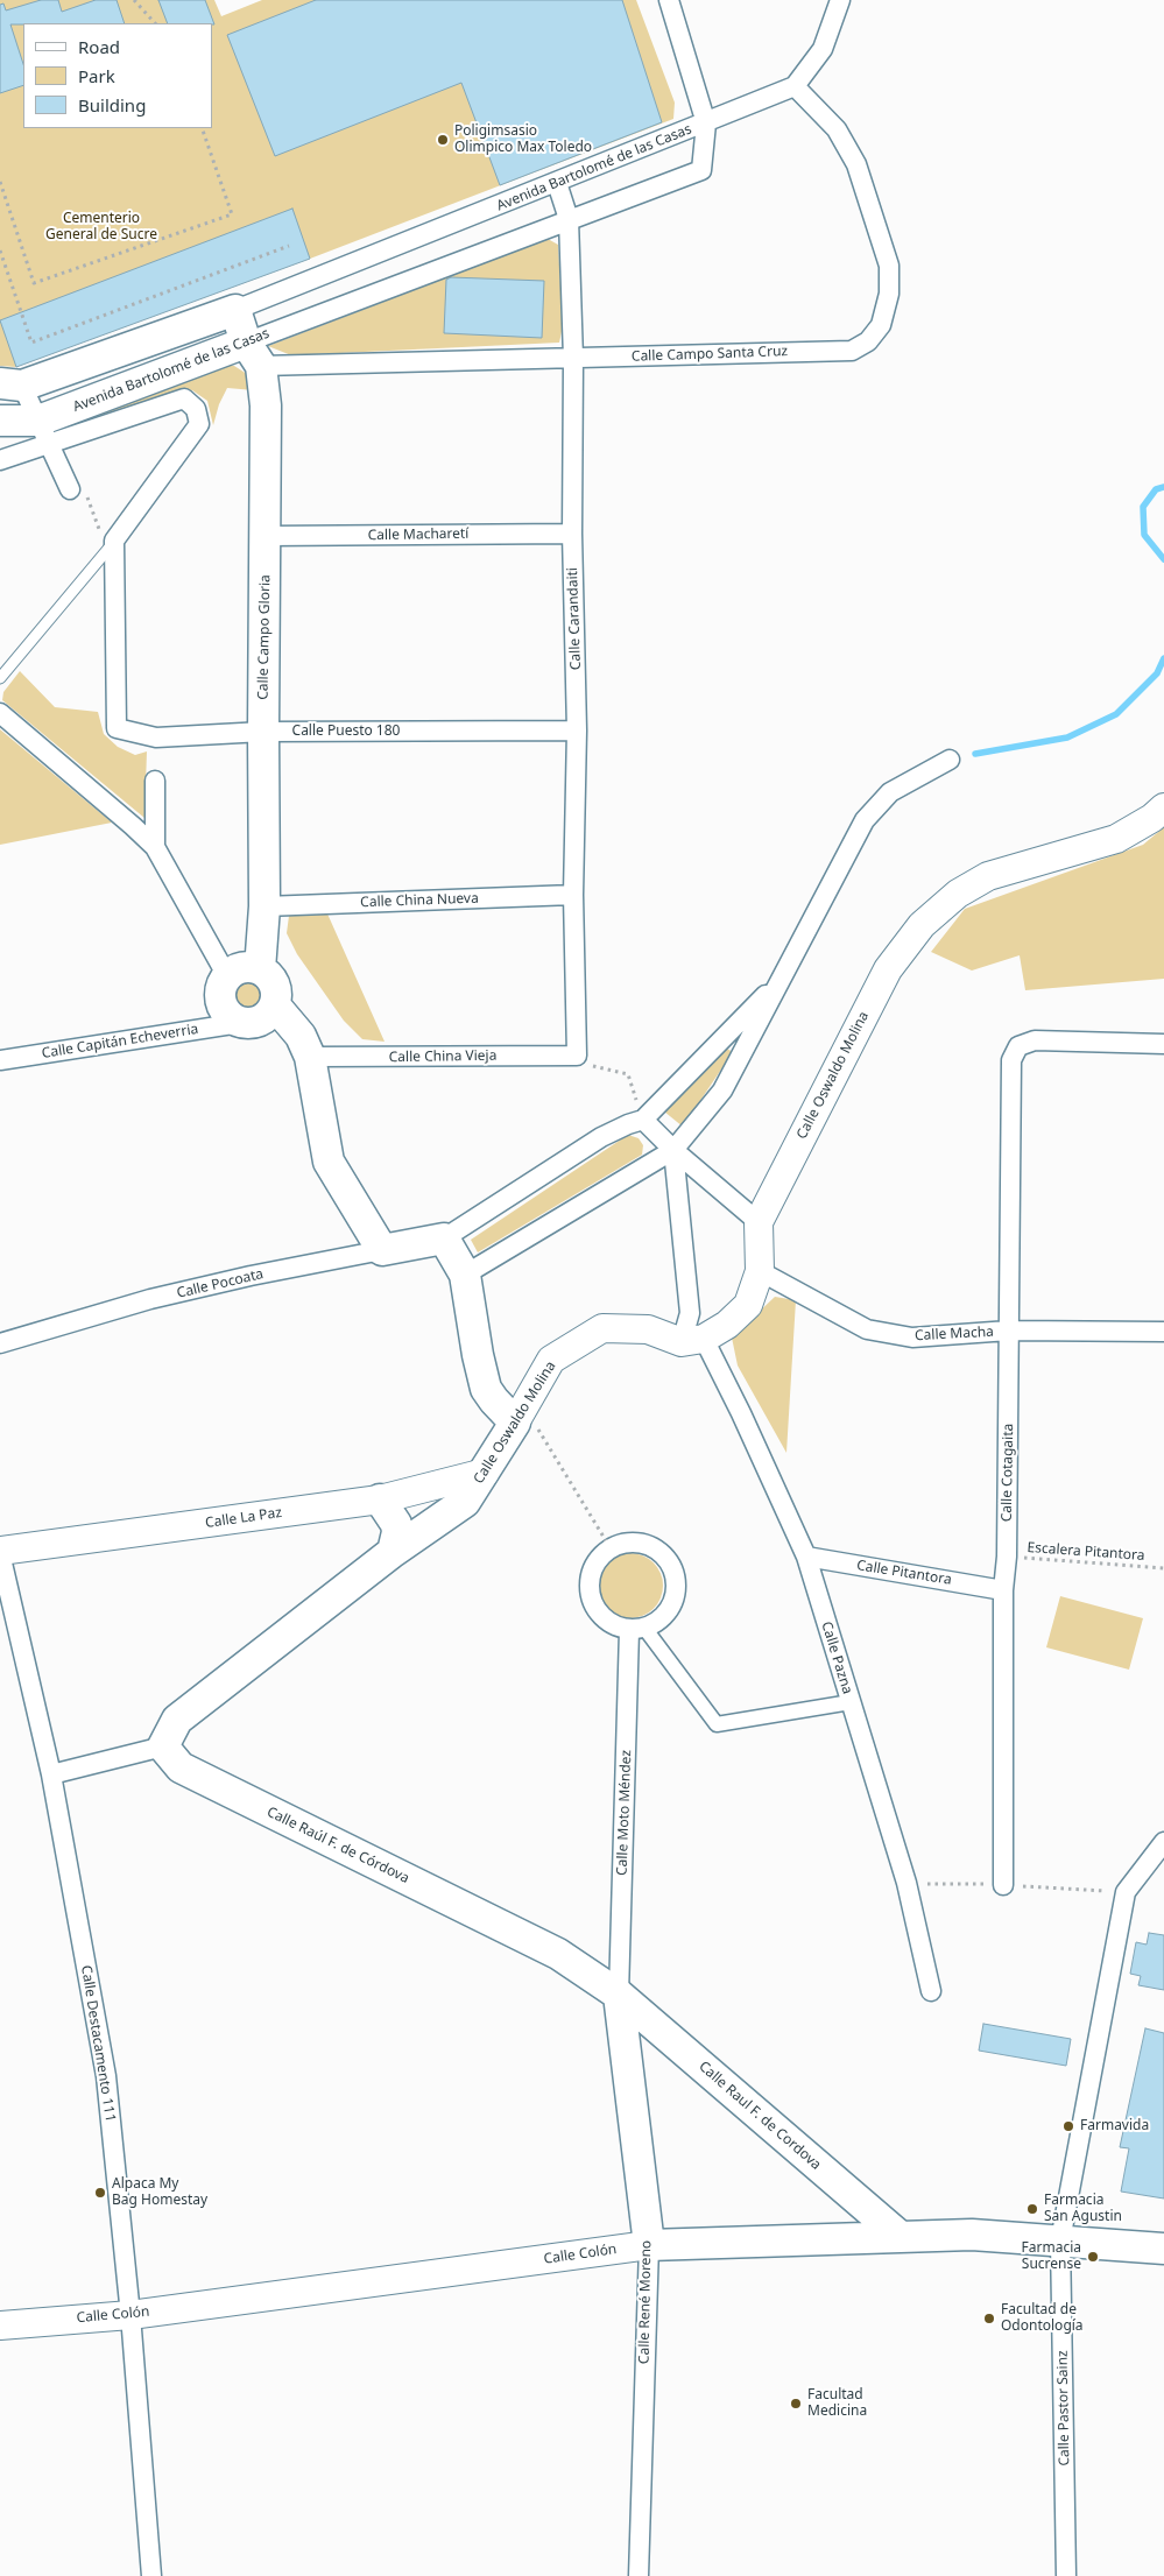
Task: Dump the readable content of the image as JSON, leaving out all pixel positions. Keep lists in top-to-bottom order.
{
  "streets": {
    "main road": [
      "Avenida Bartolomé de las Casas",
      "Calle Campo Gloria",
      "Calle Oswaldo Molina",
      "Calle Pocoata",
      "Calle La Paz",
      "Calle Raúl F. de Córdova",
      "Calle Raul F. de Cordova",
      "Calle Colón",
      "Calle René Moreno"
    ],
    "street": [
      "Calle Campo Santa Cruz",
      "Calle Macharetí",
      "Calle Carandaiti",
      "Calle Puesto 180",
      "Calle China Nueva",
      "Calle Capitán Echeverria",
      "Calle China Vieja",
      "Calle Macha",
      "Calle Cotagaita",
      "Calle Pitantora",
      "Calle Pazna",
      "Calle Moto Méndez",
      "Calle Destacamento 111",
      "Calle Pastor Sainz"
    ],
    "path": ["Escalera Pitantora"]
  },
  "crossings": [
    ["Avenida Bartolomé de las Casas", "Calle Campo Santa Cruz"],
    ["Avenida Bartolomé de las Casas", "Calle Carandaiti"],
    ["Avenida Bartolomé de las Casas", "Calle Campo Gloria"],
    ["Calle Campo Santa Cruz", "Calle Carandaiti"],
    ["Calle Campo Santa Cruz", "Calle Campo Gloria"],
    ["Calle Macharetí", "Calle Carandaiti"],
    ["Calle Macharetí", "Calle Campo Gloria"],
    ["Calle Carandaiti", "Calle Puesto 180"],
    ["Calle Carandaiti", "Calle China Nueva"],
    ["Calle Carandaiti", "Calle China Vieja"],
    ["Calle Campo Gloria", "Calle Puesto 180"],
    ["Calle Campo Gloria", "Calle China Nueva"],
    ["Calle Campo Gloria", "Calle Capitán Echeverria"],
    ["Calle Oswaldo Molina", "Calle Macha"],
    ["Calle Oswaldo Molina", "Calle La Paz"],
    ["Calle Oswaldo Molina", "Calle Pazna"],
    ["Calle Oswaldo Molina", "Calle Raúl F. de Córdova"],
    ["Calle Macha", "Calle Cotagaita"],
    ["Calle Cotagaita", "Escalera Pitantora"],
    ["Calle Cotagaita", "Calle Pitantora"],
    ["Calle La Paz", "Calle Destacamento 111"],
    ["Calle Pitantora", "Calle Pazna"],
    ["Calle Moto Méndez", "Calle Raúl F. de Córdova"],
    ["Calle Moto Méndez", "Calle Raul F. de Cordova"],
    ["Calle Moto Méndez", "Calle René Moreno"],
    ["Calle Raúl F. de Córdova", "Calle Raul F. de Cordova"],
    ["Calle Raúl F. de Córdova", "Calle René Moreno"],
    ["Calle Destacamento 111", "Calle Colón"],
    ["Calle Raul F. de Cordova", "Calle Colón"],
    ["Calle Raul F. de Cordova", "Calle René Moreno"],
    ["Calle Colón", "Calle René Moreno"],
    ["Calle Colón", "Calle Pastor Sainz"]
  ],
  "parks": ["Cementerio General de Sucre"],
  "places": [
    "Poligimsasio Olimpico Max Toledo",
    "Farmavida",
    "Alpaca My Bag Homestay",
    "Farmacia San Agustin",
    "Farmacia Sucrense",
    "Facultad de Odontología",
    "Facultad Medicina"
  ],
  "legend": ["Road", "Park", "Building"]
}
